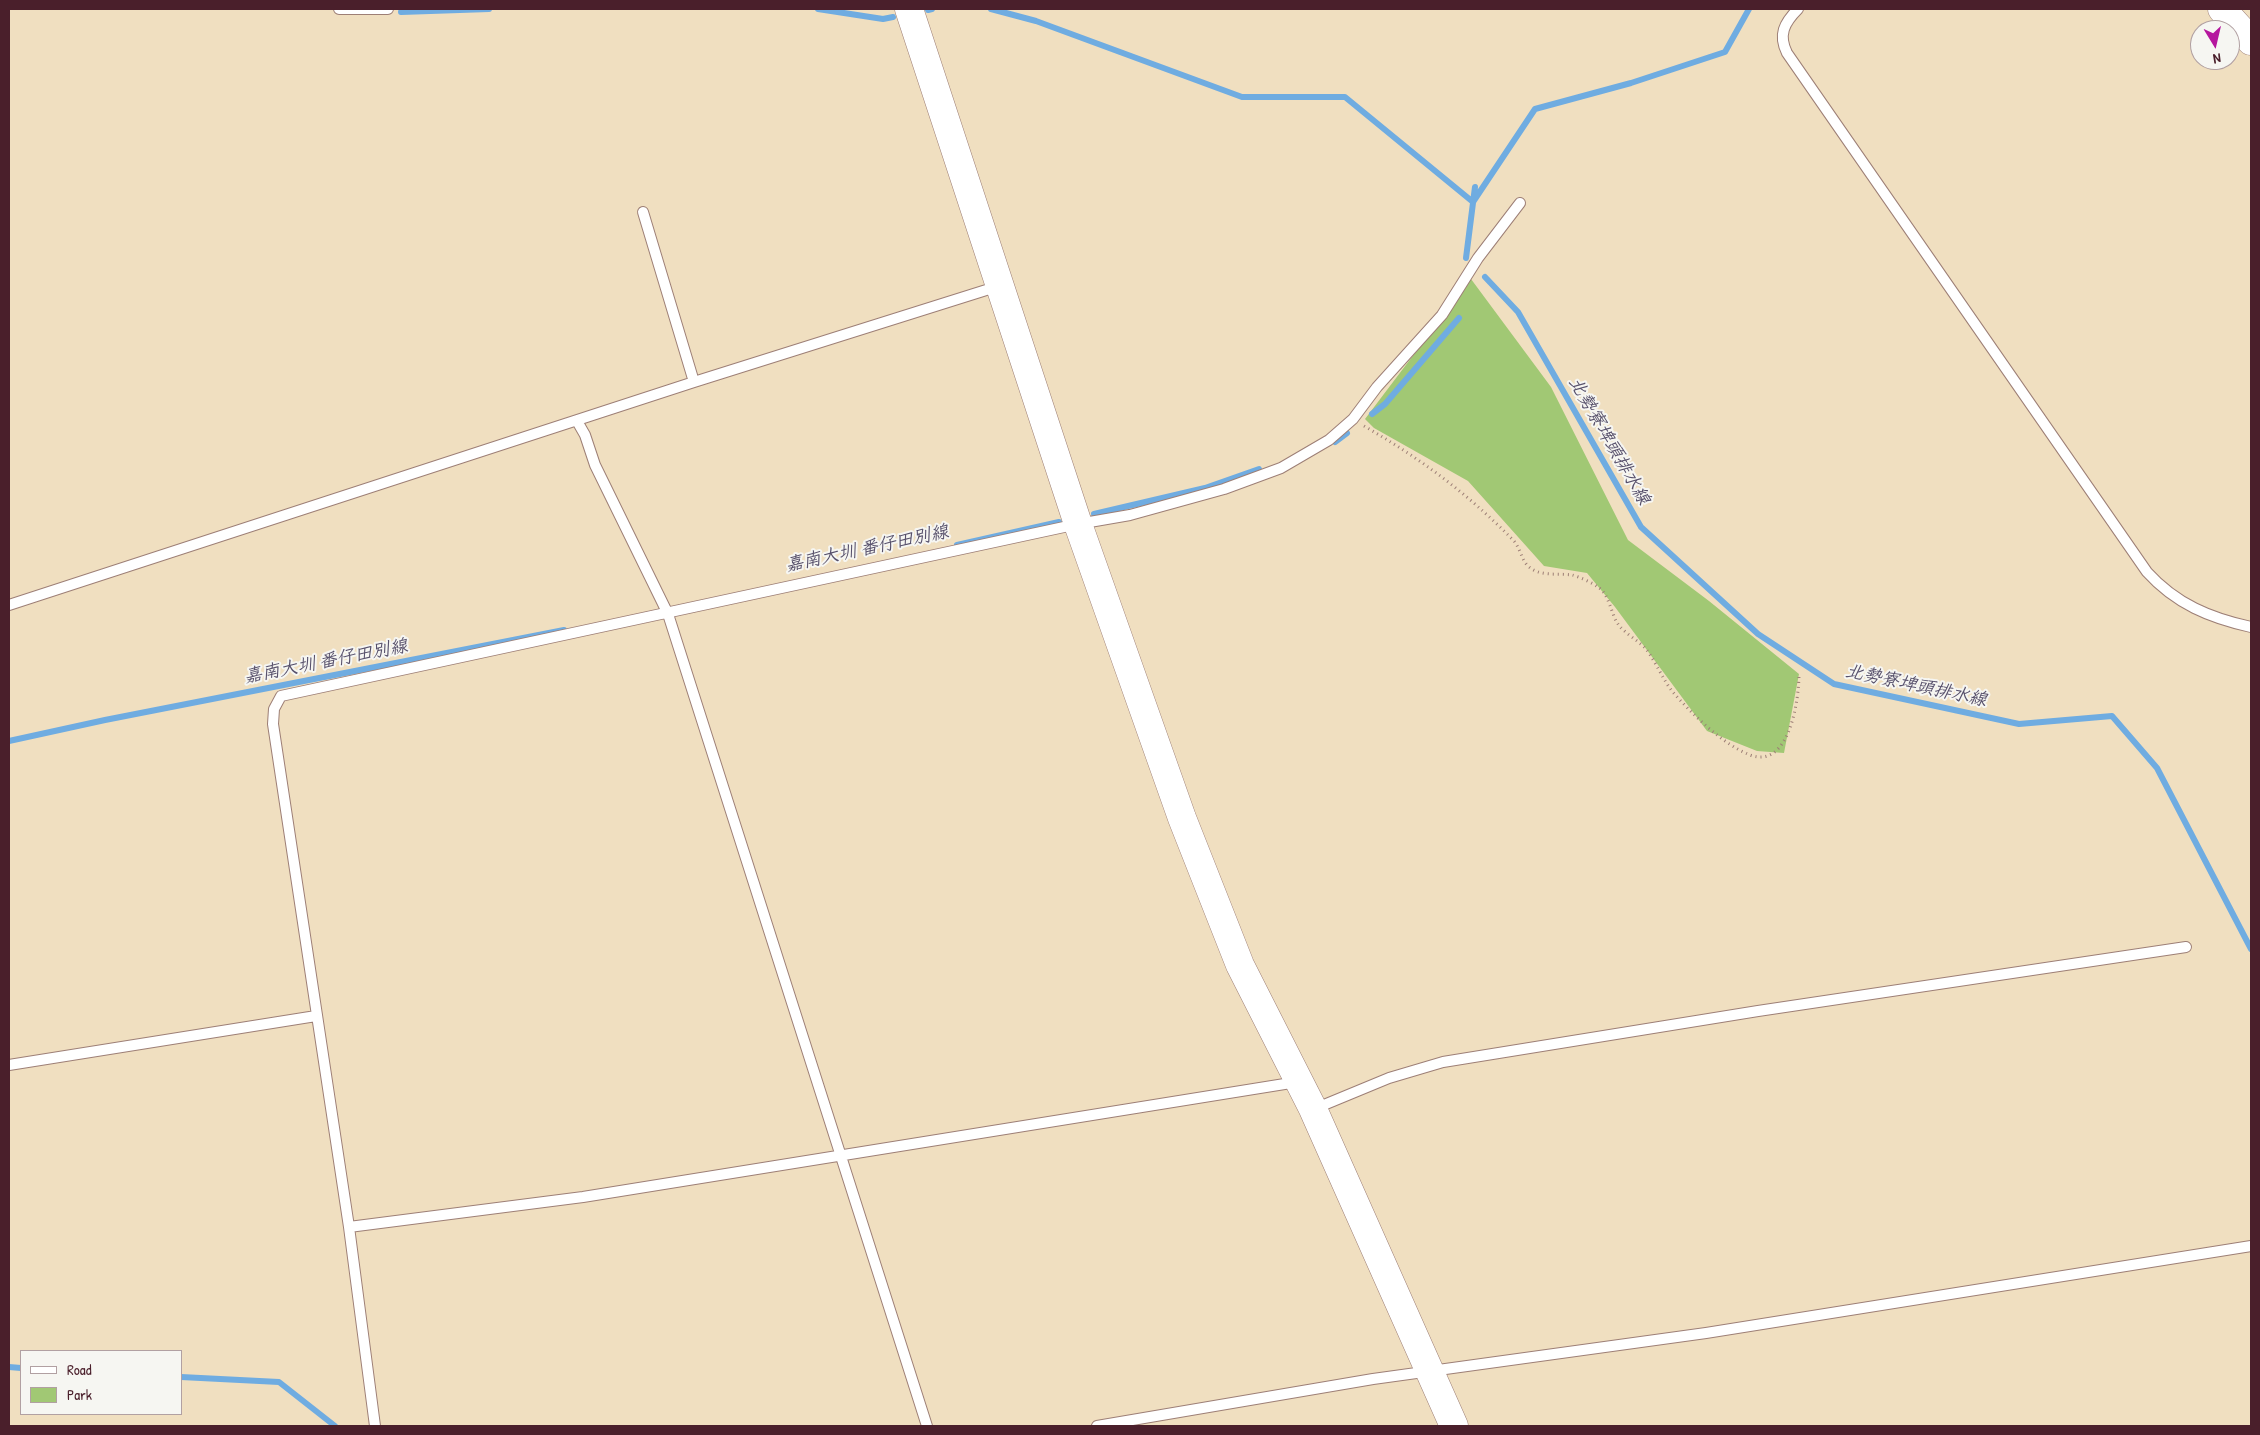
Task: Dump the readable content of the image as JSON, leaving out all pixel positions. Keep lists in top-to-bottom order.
{
  "water": ["北勢寮埤頭排水線", "嘉南大圳 番仔田別線"],
  "legend": ["Road", "Park"],
  "north": "bottom"
}
